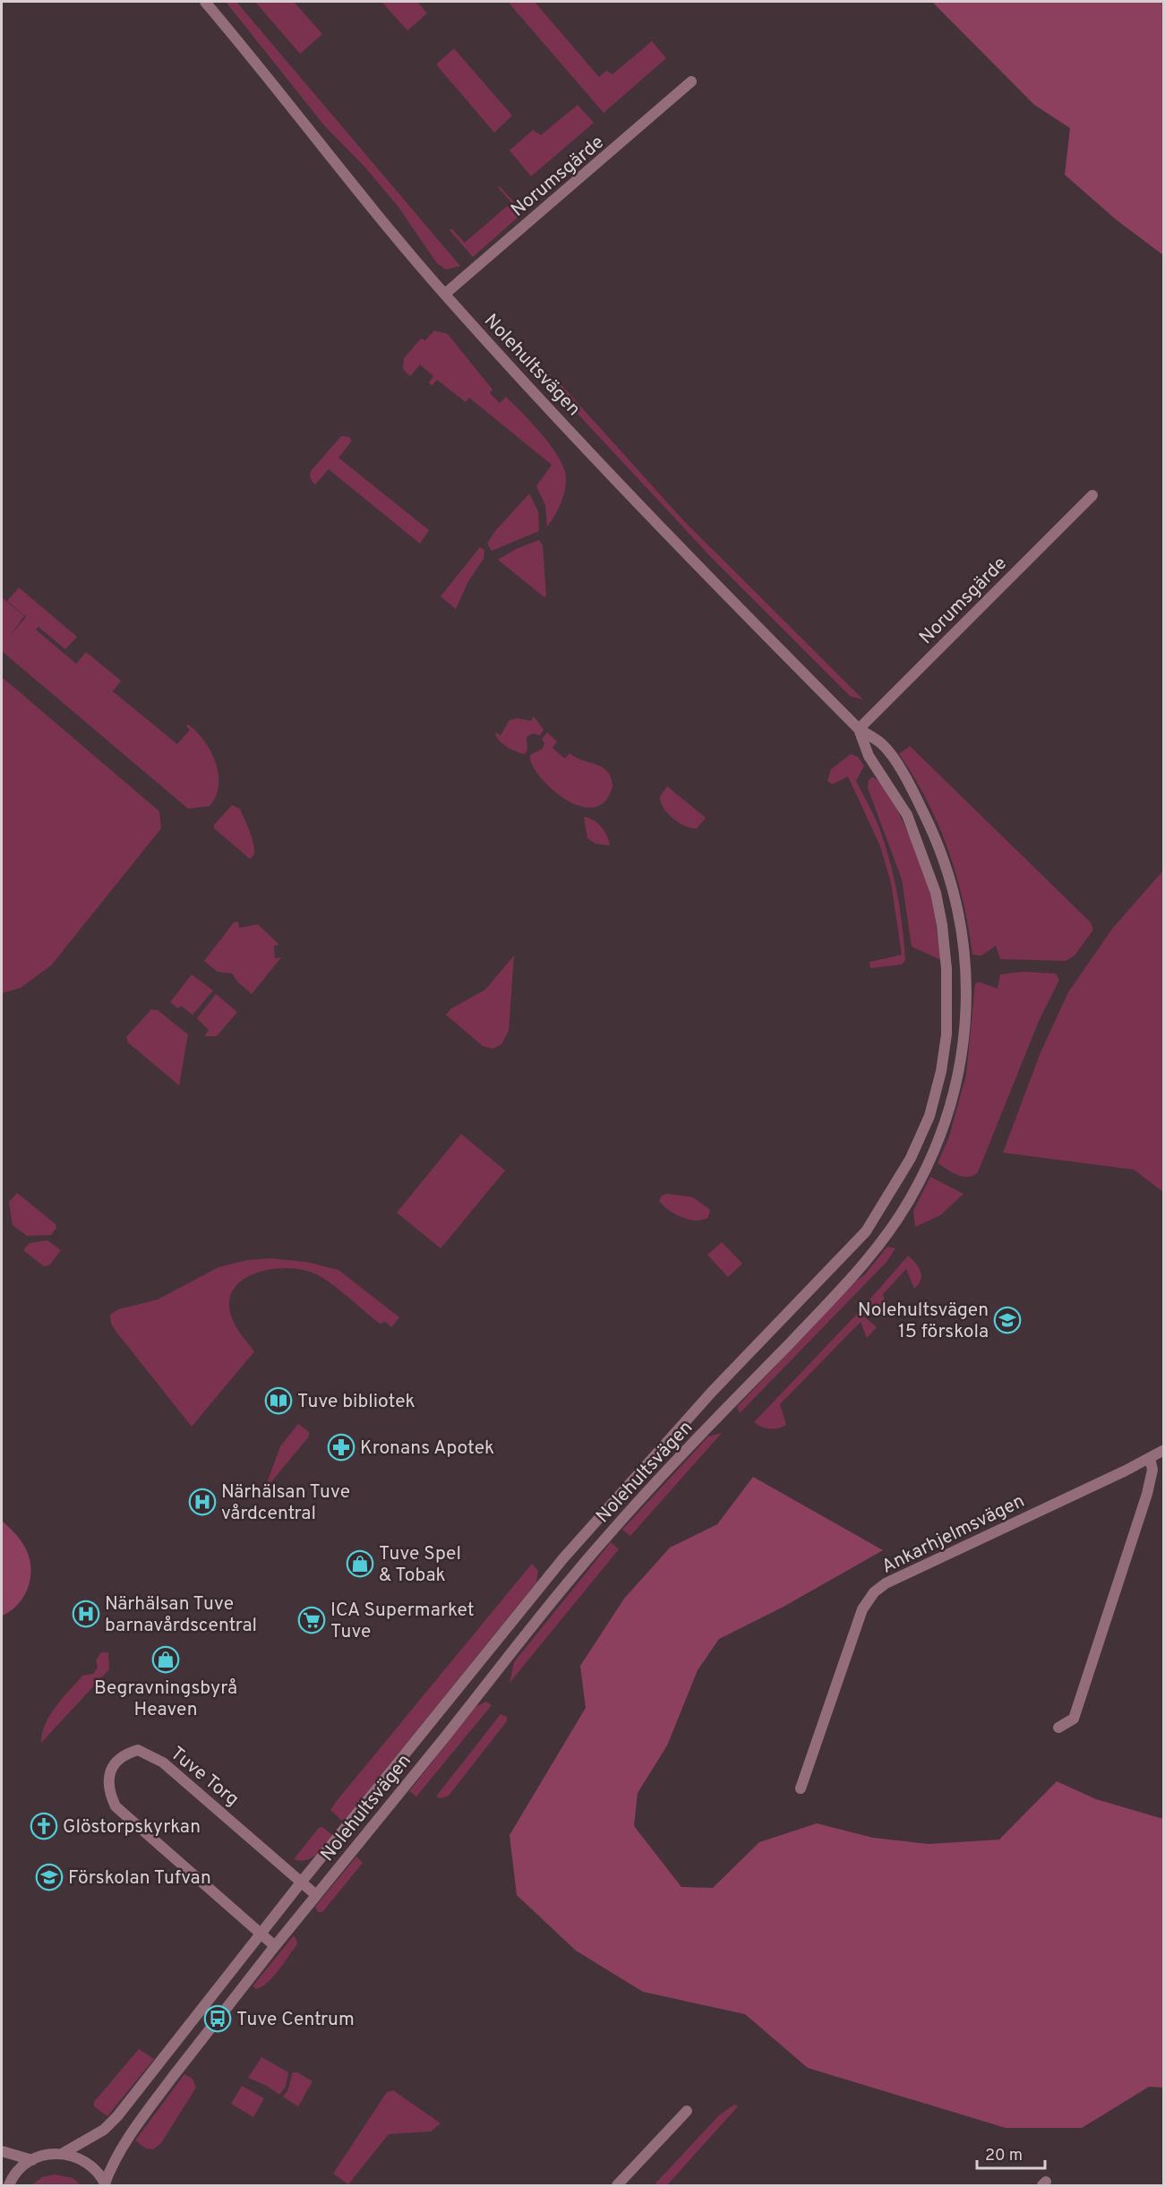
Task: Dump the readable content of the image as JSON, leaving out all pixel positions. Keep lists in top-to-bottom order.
{
  "streets": {
    "street": [
      "Norumsgärde",
      "Nolehultsvägen",
      "Ankarhjelmsvägen",
      "Tuve Torg"
    ]
  },
  "crossings": [
    ["Norumsgärde", "Nolehultsvägen"],
    ["Nolehultsvägen", "Tuve Torg"]
  ],
  "places": {
    "school or university": ["Nolehultsvägen 15 förskola", "Förskolan Tufvan"],
    "library": ["Tuve bibliotek"],
    "pharmacy": ["Kronans Apotek"],
    "hospital": ["Närhälsan Tuve vårdcentral", "Närhälsan Tuve barnavårdscentral"],
    "shop": ["Tuve Spel & Tobak", "Begravningsbyrå Heaven"],
    "supermarket": ["ICA Supermarket Tuve"],
    "church": ["Glöstorpskyrkan"],
    "bus stop": ["Tuve Centrum"]
  },
  "scale_bar": "20 m"
}
